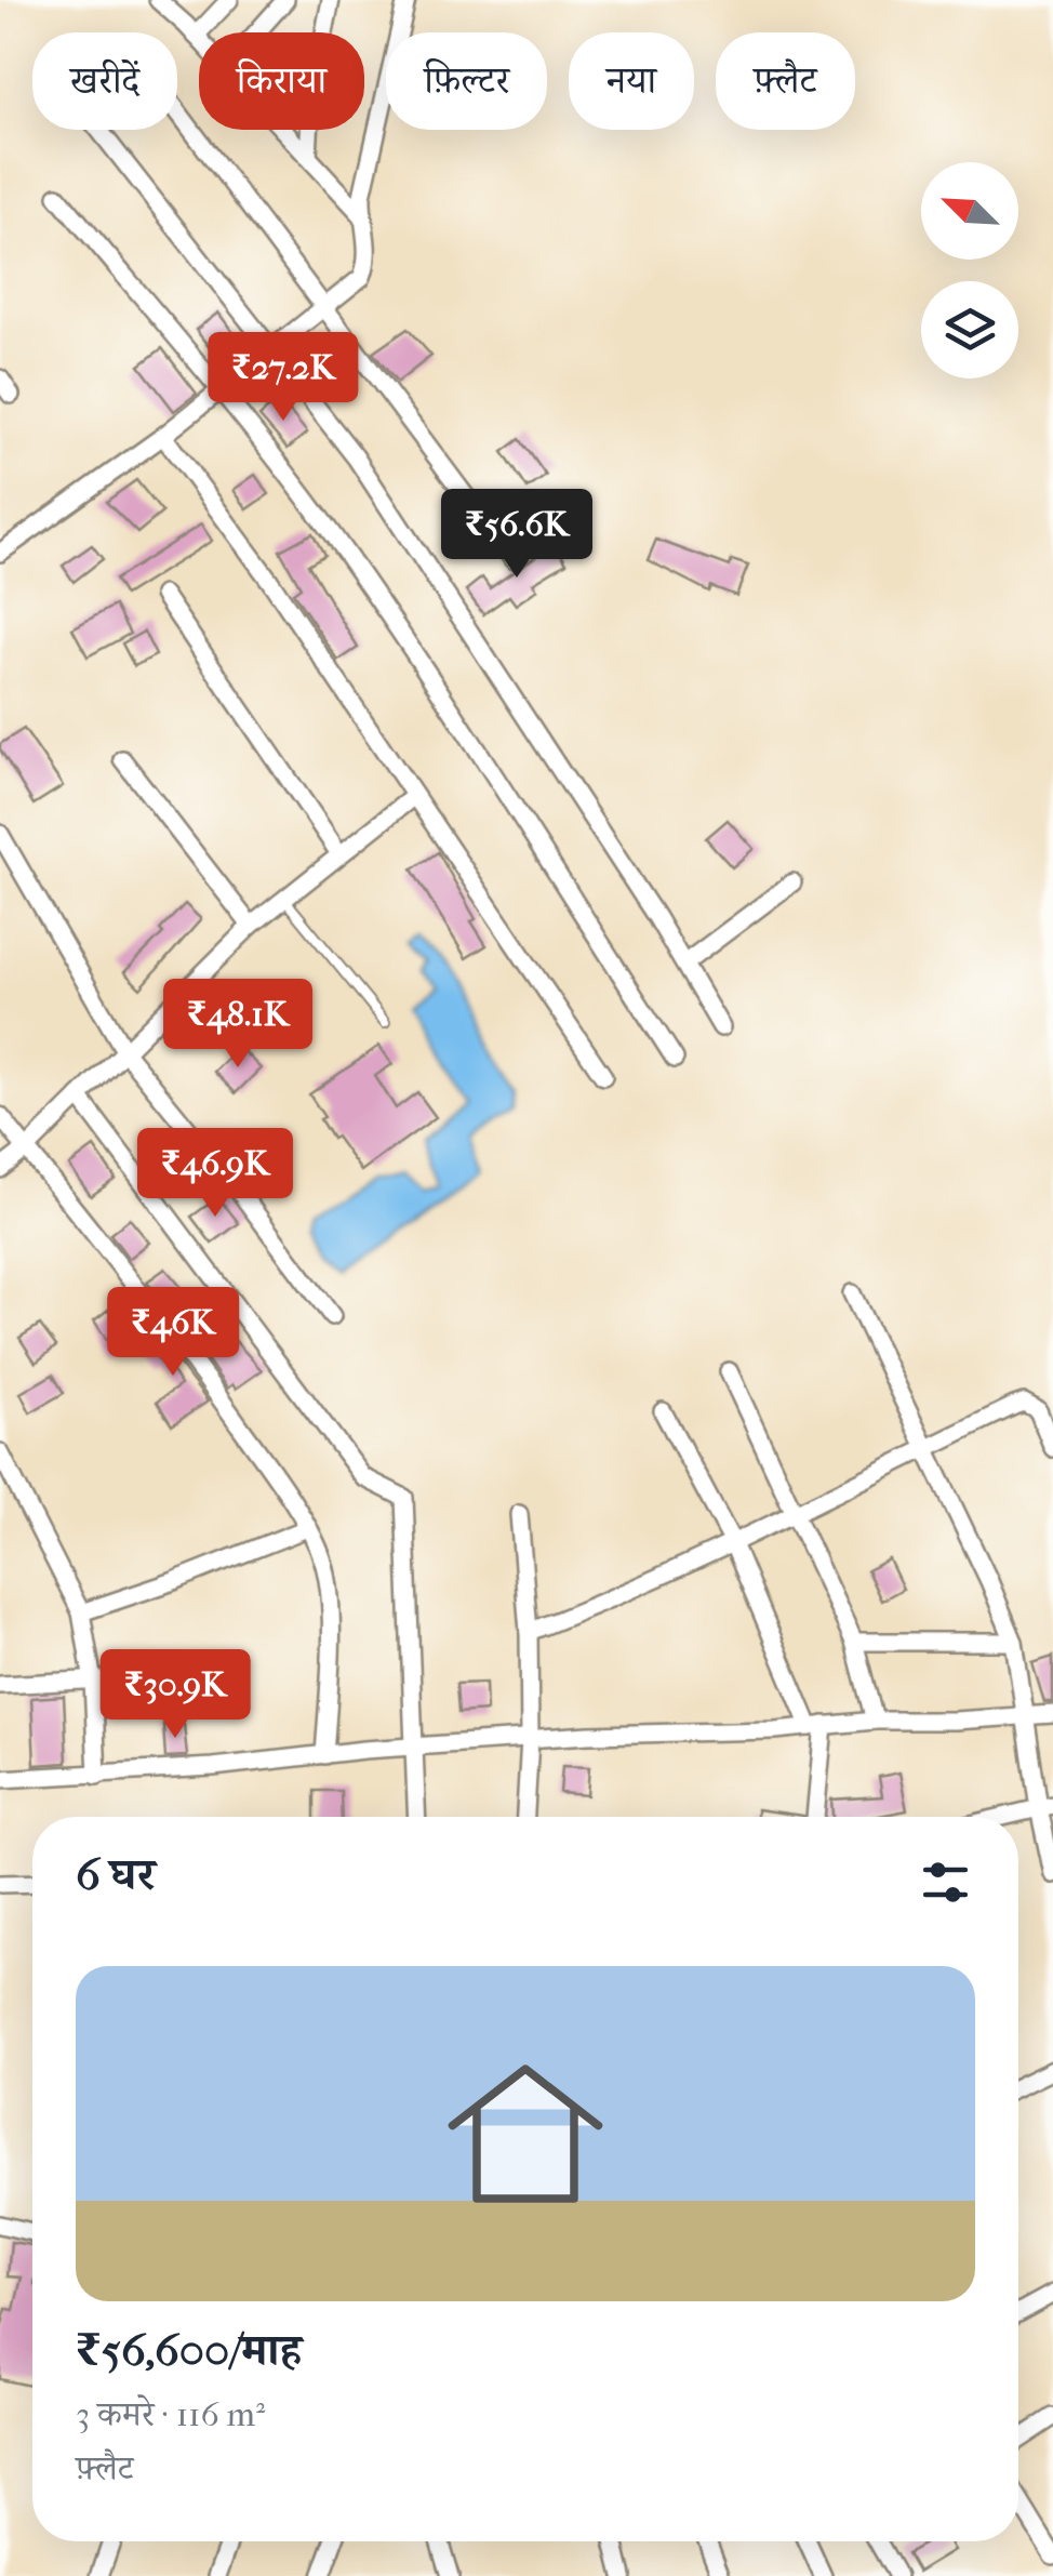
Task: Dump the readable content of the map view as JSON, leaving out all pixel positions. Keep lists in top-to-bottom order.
{
  "north": "top left",
  "page": {
    "chip": [
      "खरीदें",
      "किराया",
      "फ़िल्टर",
      "नया",
      "फ़्लैट"
    ],
    "price": [
      "₹27.2K",
      "₹56.6K",
      "₹48.1K",
      "₹46.9K",
      "₹46K",
      "₹30.9K"
    ],
    "heading": "6 घर",
    "list": [
      {
        "name": "₹56,600/माह",
        "note": "3 कमरे · 116 m² · फ़्लैट"
      }
    ]
  }
}
